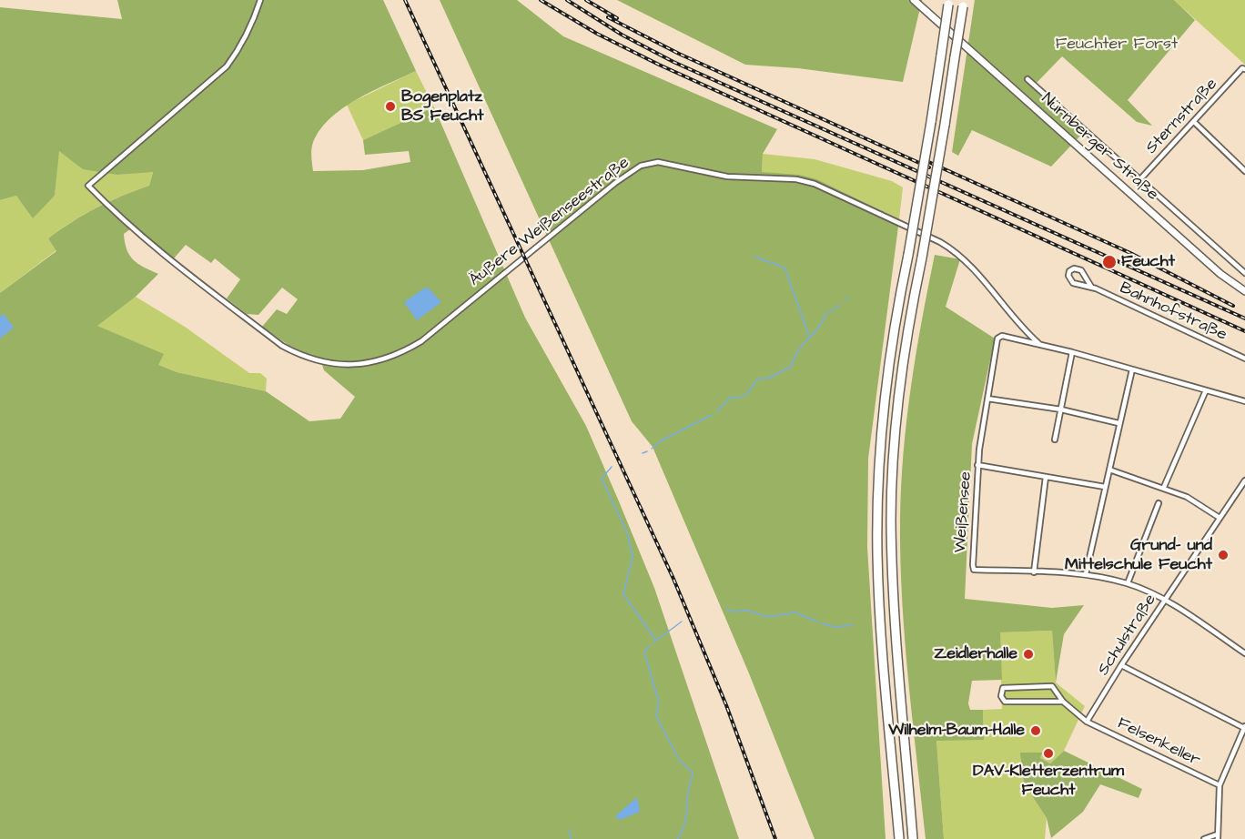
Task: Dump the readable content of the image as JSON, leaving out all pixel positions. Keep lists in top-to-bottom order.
{
  "streets": {
    "main road": ["Nürnberger Straße"],
    "street": [
      "Sternstraße",
      "Äußere Weißenseestraße",
      "Bahnhofstraße",
      "Weißensee",
      "Schulstraße",
      "Felsenkeller"
    ]
  },
  "crossings": [
    ["Weißensee", "Schulstraße"],
    ["Schulstraße", "Felsenkeller"]
  ],
  "parks": ["Feuchter Forst"],
  "places": [
    "Bogenplatz BS Feucht",
    "Feucht",
    "Grund- und Mittelschule Feucht",
    "Zeidlerhalle",
    "Wilhelm-Baum-Halle",
    "DAV-Kletterzentrum Feucht"
  ]
}
